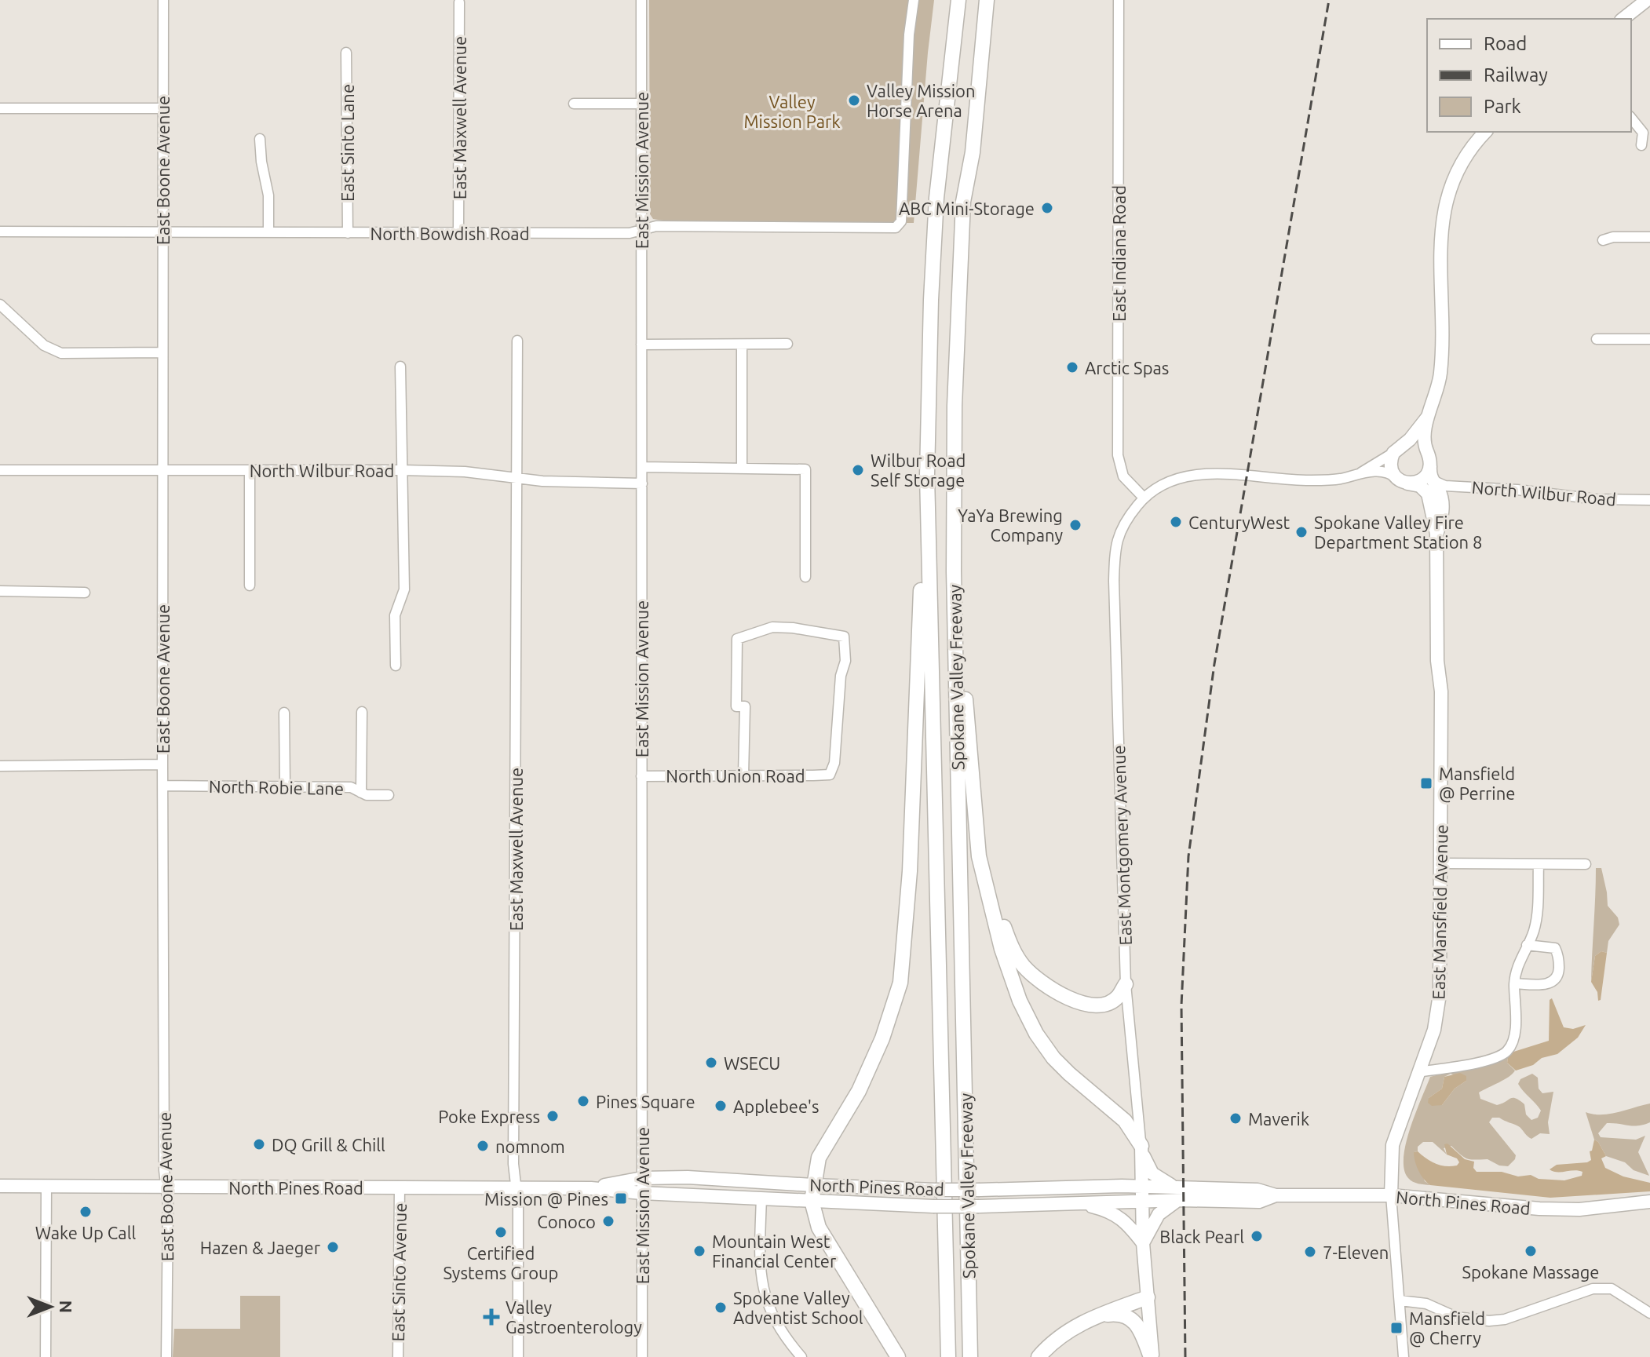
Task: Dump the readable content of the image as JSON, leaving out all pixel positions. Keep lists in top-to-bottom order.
{
  "streets": {
    "highway": ["Spokane Valley Freeway"],
    "main road": ["East Montgomery Avenue", "East Mansfield Avenue", "North Pines Road"],
    "street": [
      "East Maxwell Avenue",
      "East Sinto Lane",
      "East Boone Avenue",
      "East Mission Avenue",
      "North Bowdish Road",
      "East Indiana Road",
      "North Wilbur Road",
      "North Union Road",
      "North Robie Lane",
      "East Sinto Avenue"
    ]
  },
  "crossings": [
    ["East Maxwell Avenue", "North Bowdish Road"],
    ["East Maxwell Avenue", "North Wilbur Road"],
    ["East Maxwell Avenue", "North Pines Road"],
    ["East Sinto Lane", "North Bowdish Road"],
    ["East Boone Avenue", "North Bowdish Road"],
    ["East Boone Avenue", "North Wilbur Road"],
    ["East Boone Avenue", "North Robie Lane"],
    ["East Boone Avenue", "North Pines Road"],
    ["East Mission Avenue", "North Bowdish Road"],
    ["East Mission Avenue", "North Wilbur Road"],
    ["East Mission Avenue", "North Union Road"],
    ["East Mission Avenue", "North Pines Road"],
    ["East Indiana Road", "East Montgomery Avenue"],
    ["North Wilbur Road", "East Mansfield Avenue"],
    ["East Montgomery Avenue", "North Pines Road"],
    ["East Mansfield Avenue", "North Pines Road"],
    ["North Pines Road", "East Sinto Avenue"]
  ],
  "parks": ["Valley Mission Park"],
  "places": {
    "other": [
      "Valley Mission Horse Arena",
      "ABC Mini-Storage",
      "Arctic Spas",
      "Wilbur Road Self Storage",
      "CenturyWest",
      "YaYa Brewing Company",
      "Spokane Valley Fire Department Station 8",
      "WSECU",
      "Pines Square",
      "Applebee's",
      "Poke Express",
      "Maverik",
      "DQ Grill & Chill",
      "nomnom",
      "Wake Up Call",
      "Conoco",
      "Certified Systems Group",
      "Black Pearl",
      "Hazen & Jaeger",
      "Mountain West Financial Center",
      "Spokane Massage",
      "7-Eleven",
      "Spokane Valley Adventist School"
    ],
    "transit": ["Mansfield @ Perrine", "Mission @ Pines", "Mansfield @ Cherry"],
    "health": ["Valley Gastroenterology"]
  },
  "legend": ["Road", "Railway", "Park"],
  "north": "right"
}
